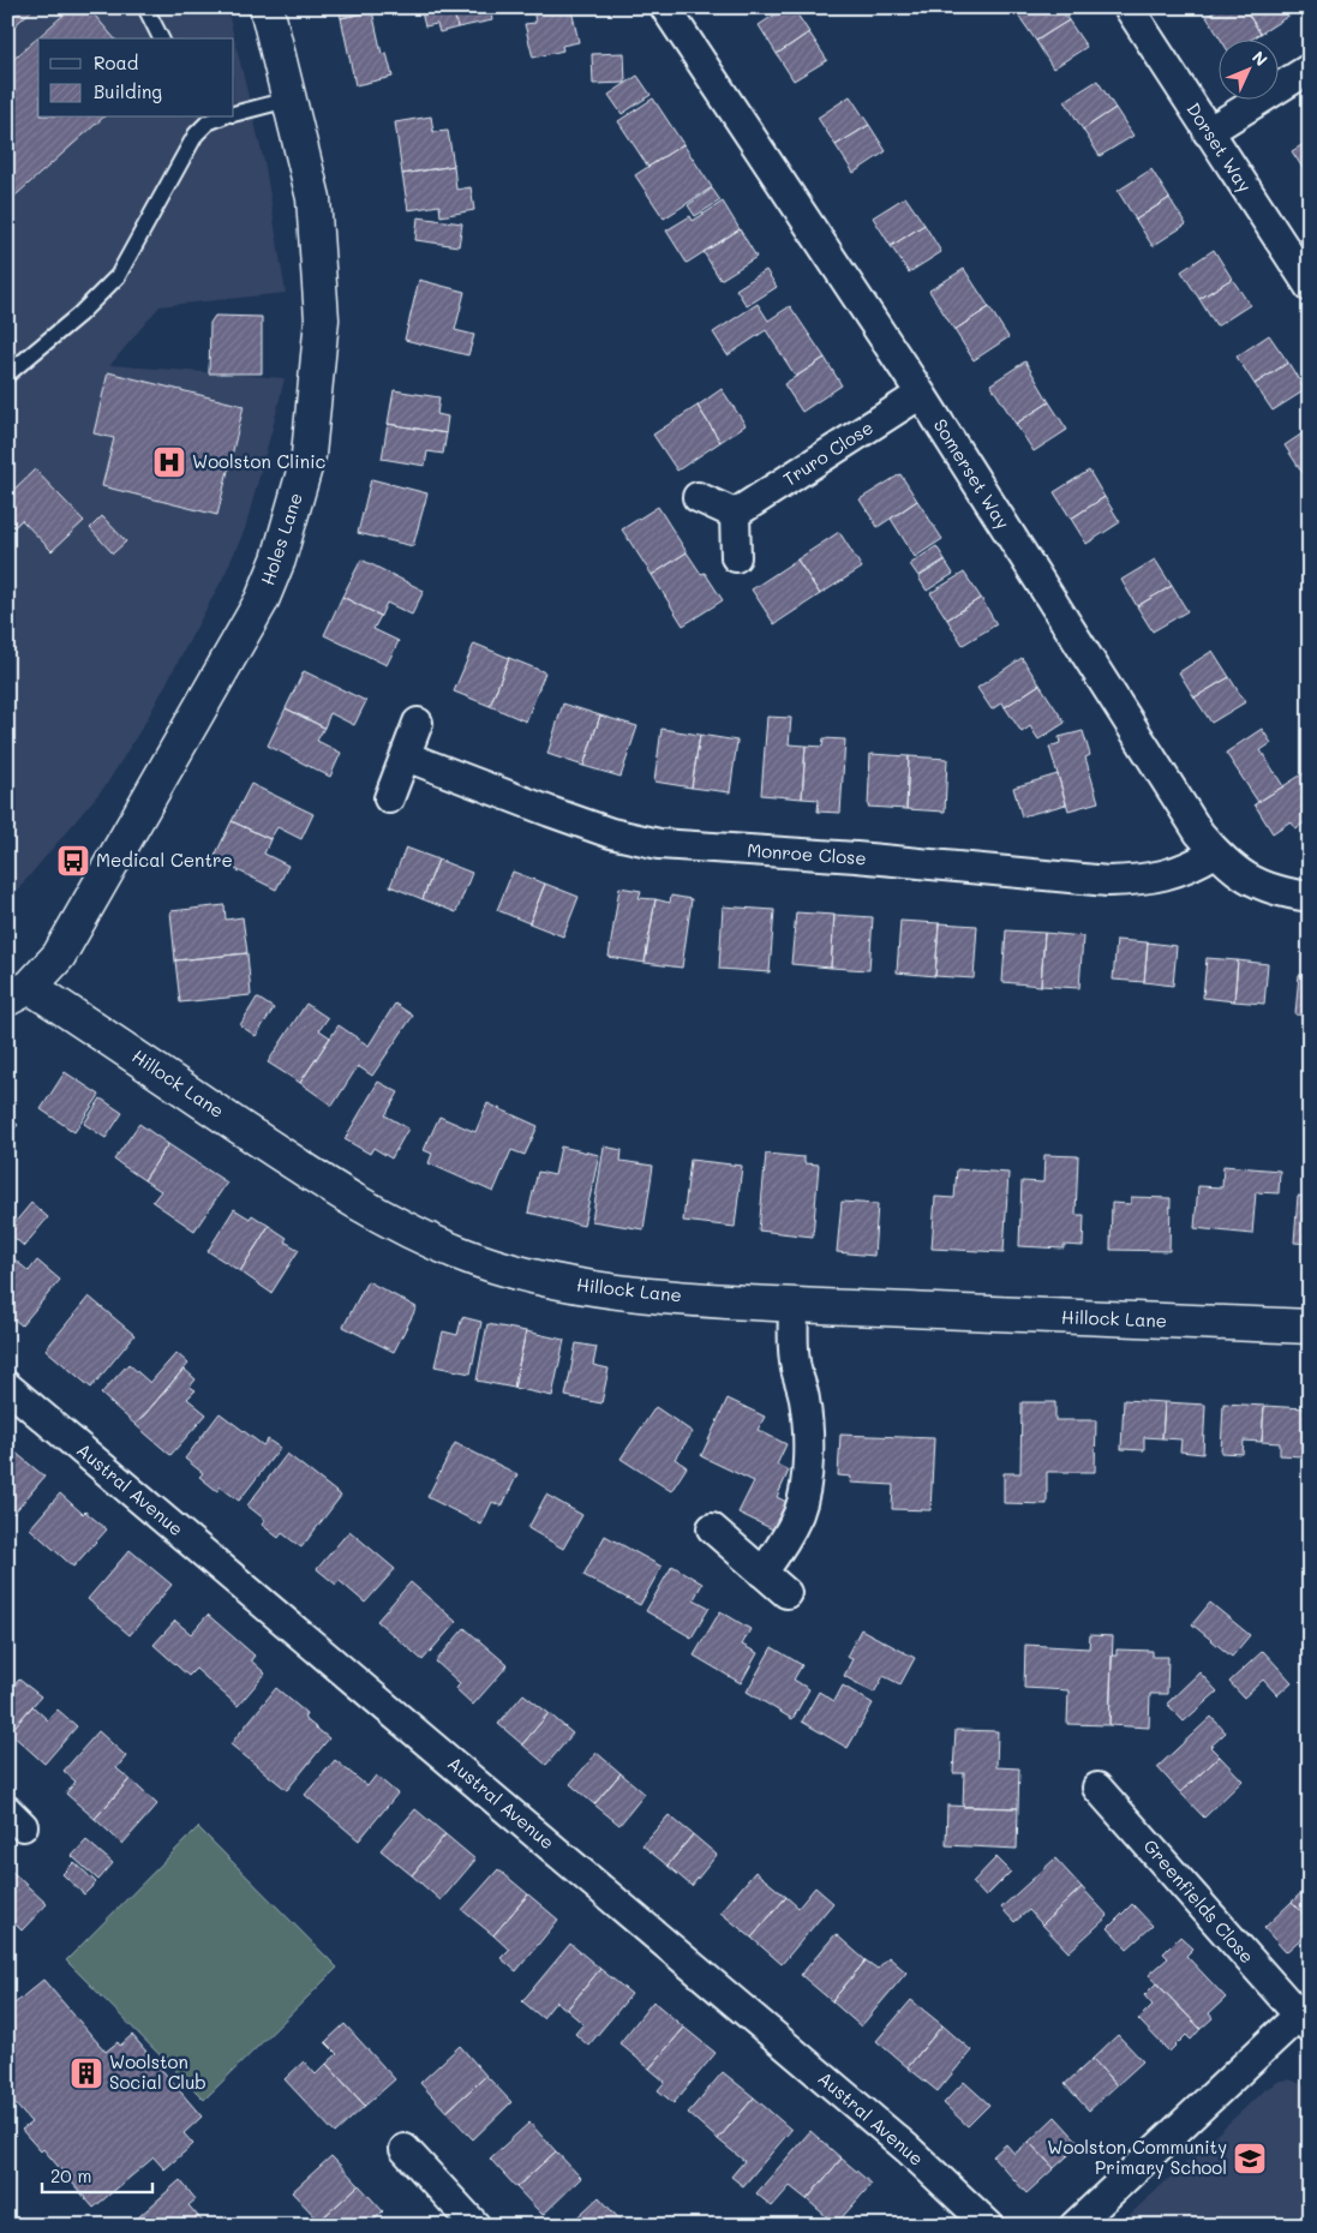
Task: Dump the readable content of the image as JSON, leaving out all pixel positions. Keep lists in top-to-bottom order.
{
  "streets": {
    "street": [
      "Dorset Way",
      "Truro Close",
      "Somerset Way",
      "Holes Lane",
      "Monroe Close",
      "Hillock Lane",
      "Austral Avenue",
      "Greenfields Close"
    ]
  },
  "crossings": [
    ["Truro Close", "Somerset Way"],
    ["Somerset Way", "Monroe Close"],
    ["Holes Lane", "Hillock Lane"]
  ],
  "places": {
    "hospital": ["Woolston Clinic"],
    "bus stop": ["Medical Centre"],
    "building": ["Woolston Social Club"],
    "school or university": ["Woolston Community Primary School"]
  },
  "legend": ["Road", "Building"],
  "scale_bar": "20 m",
  "north": "top right"
}
